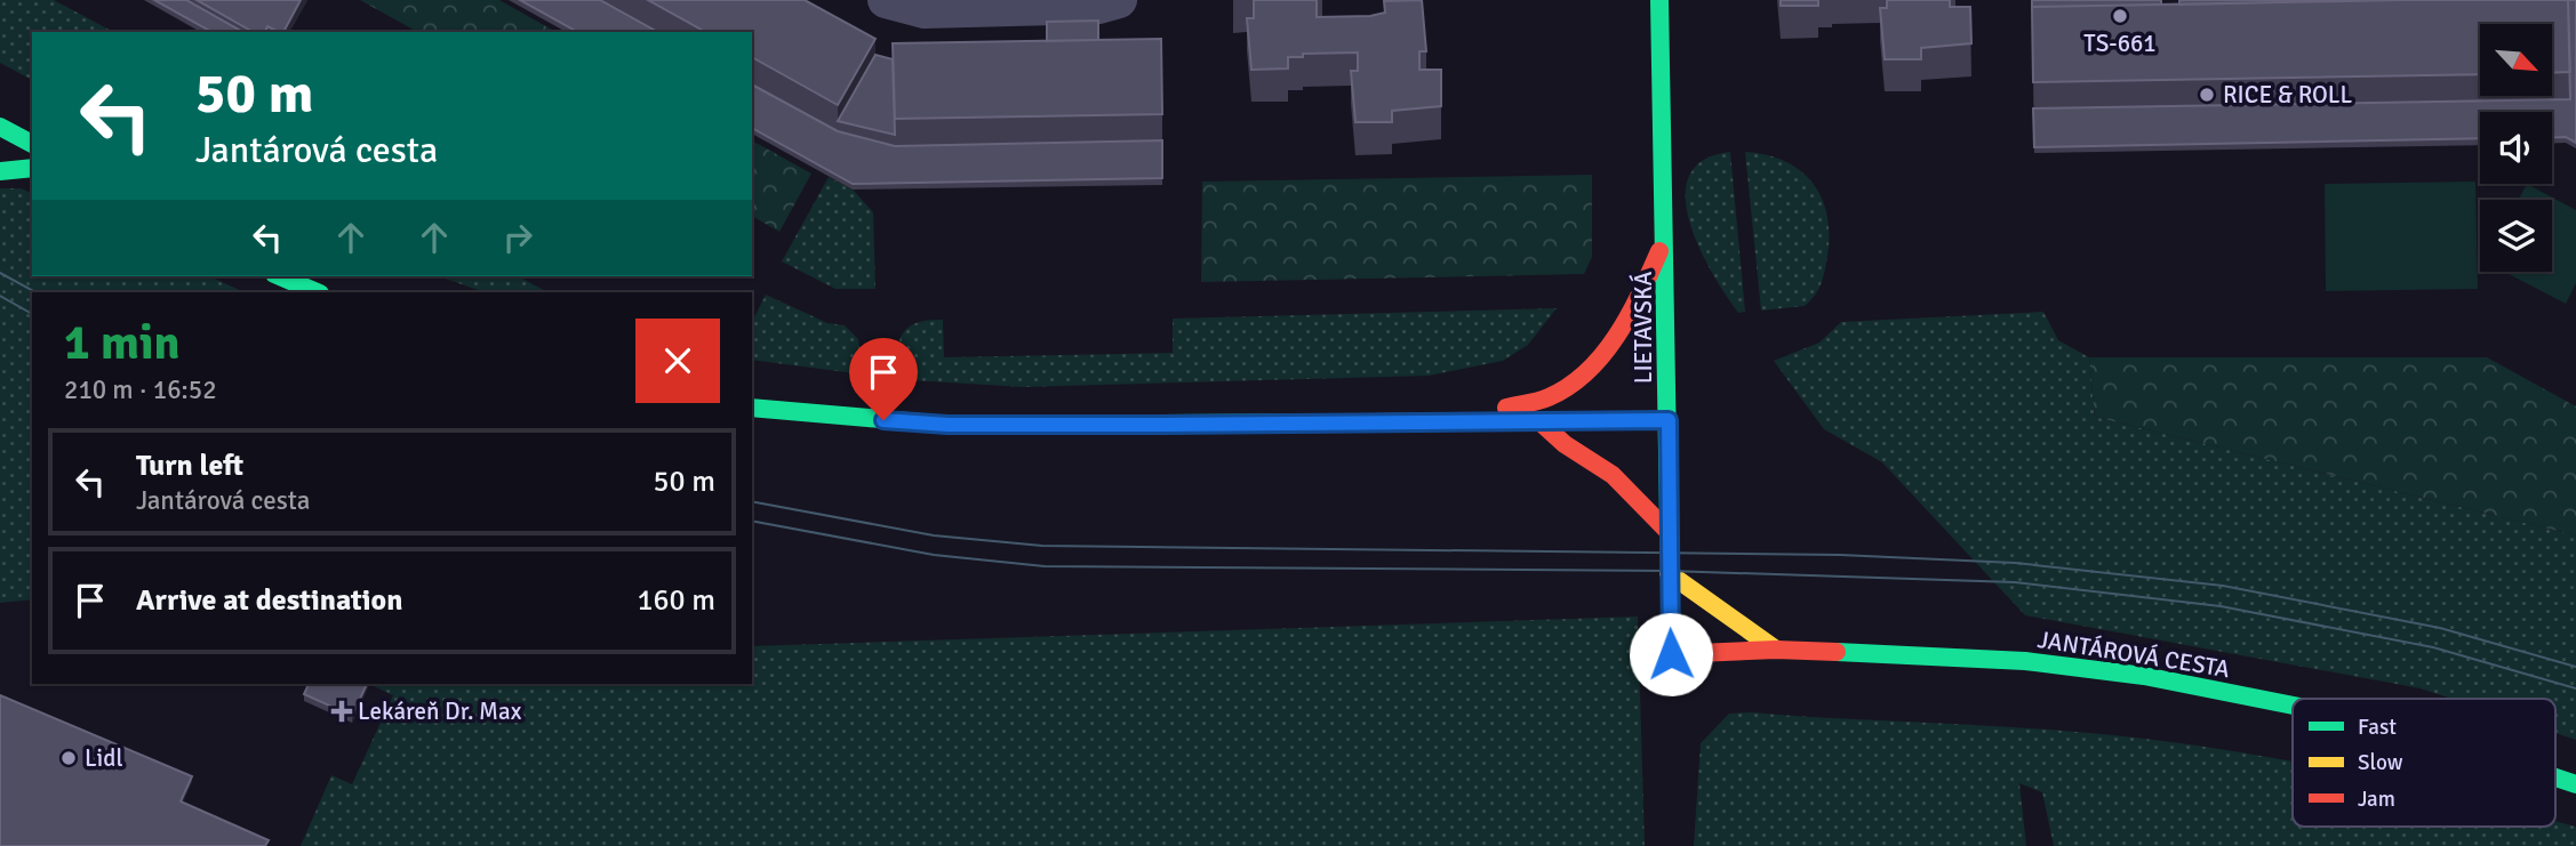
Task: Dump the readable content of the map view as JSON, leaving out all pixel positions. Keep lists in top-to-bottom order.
{
  "streets": {
    "street": ["LIETAVSKÁ", "JANTÁROVÁ CESTA"]
  },
  "crossings": [
    ["LIETAVSKÁ", "JANTÁROVÁ CESTA"]
  ],
  "places": {
    "other": ["TS-661", "RICE & ROLL", "Lidl"],
    "health": ["Lekáreň Dr. Max"]
  },
  "legend": ["Fast", "Slow", "Jam"],
  "north": "bottom right",
  "page": {
    "turn": ["50 m", "Jantárová cesta"],
    "heading": ["1 min", "210 m · 16:52"],
    "list": [
      {
        "name": "Turn left",
        "note": "Jantárová cesta",
        "value": "50 m"
      },
      {
        "name": "Arrive at destination",
        "value": "160 m"
      }
    ]
  }
}
